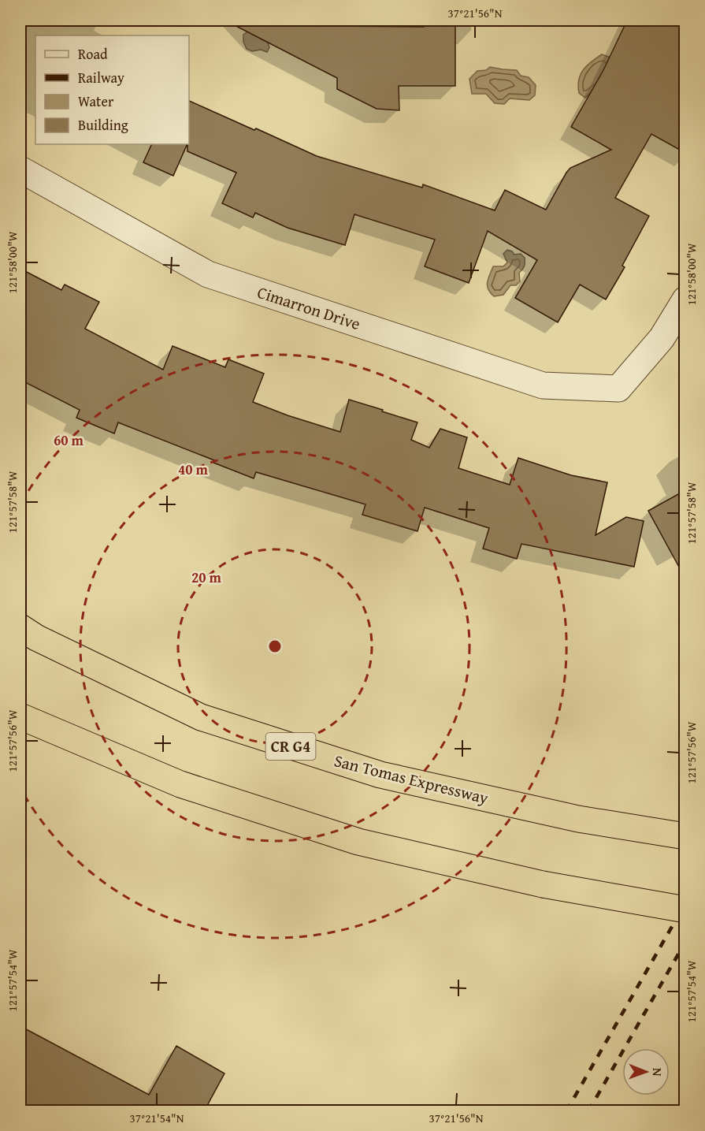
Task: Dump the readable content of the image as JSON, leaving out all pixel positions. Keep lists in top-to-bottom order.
{
  "streets": {
    "highway": ["CR G4", "San Tomas Expressway"],
    "street": ["Cimarron Drive"]
  },
  "legend": [
    "Road",
    "Railway",
    "Water",
    "Building"
  ],
  "north": "right",
  "coordinates": [
    "37°21'56\"N",
    "121°58'00\"W",
    "121°57'58\"W",
    "121°57'56\"W",
    "121°57'54\"W",
    "37°21'54\"N"
  ],
  "rings": ["60 m", "40 m", "20 m"]
}
